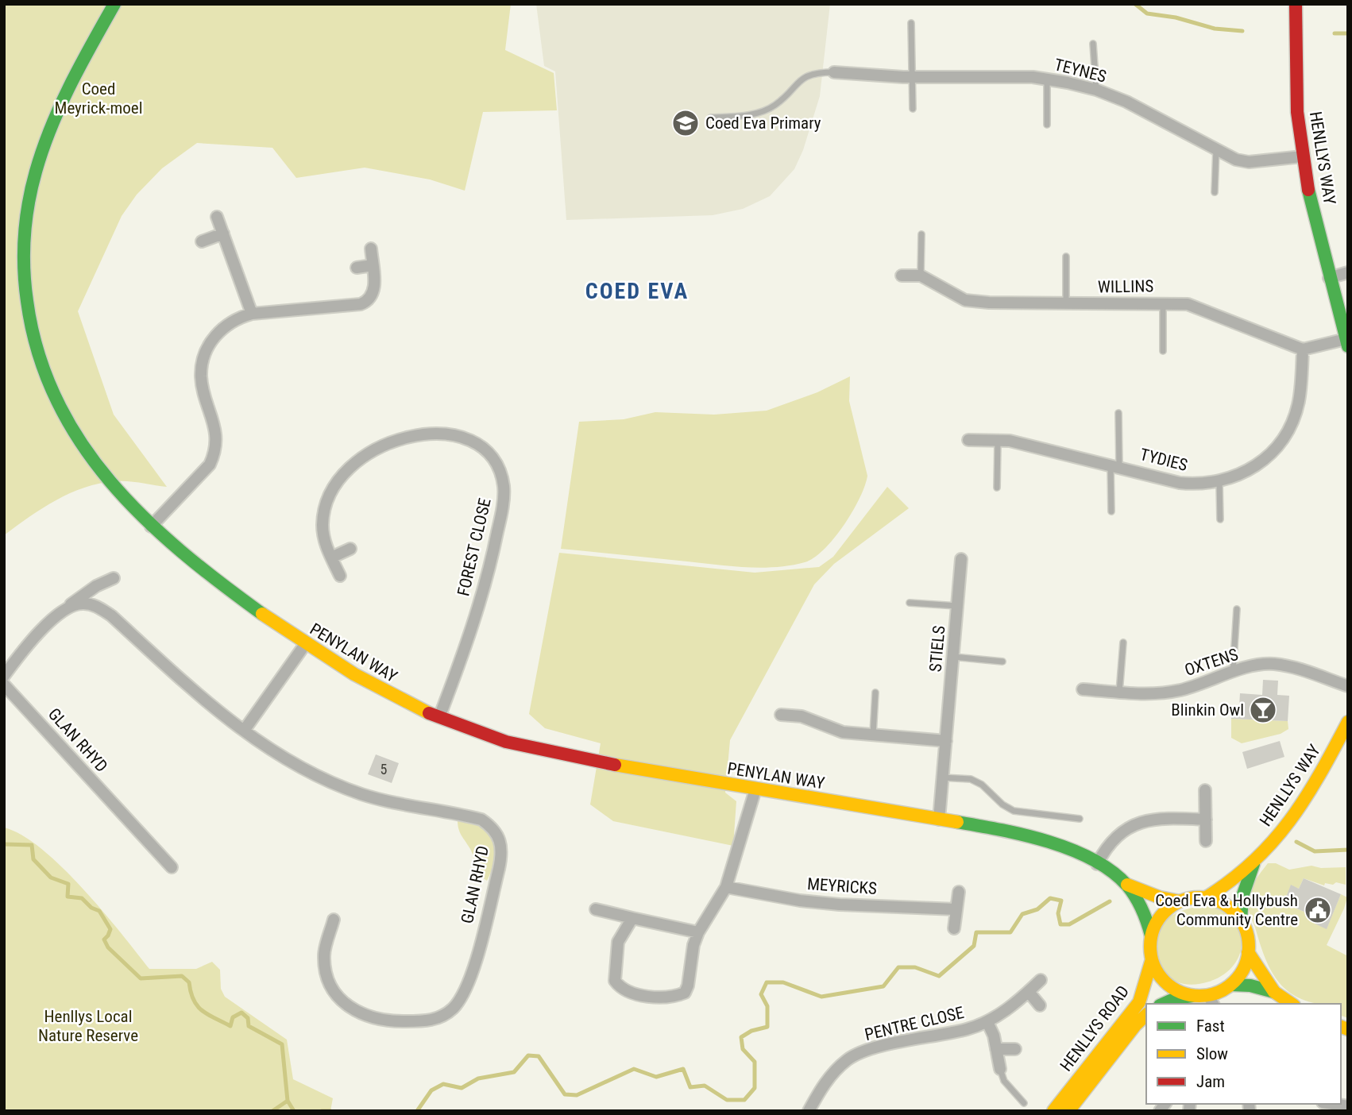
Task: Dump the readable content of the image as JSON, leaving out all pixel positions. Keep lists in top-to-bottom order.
{
  "streets": {
    "street": [
      "TEYNES",
      "HENLLYS WAY",
      "WILLINS",
      "TYDIES",
      "FOREST CLOSE",
      "STIELS",
      "PENYLAN WAY",
      "OXTENS",
      "GLAN RHYD",
      "MEYRICKS",
      "PENTRE CLOSE",
      "HENLLYS ROAD"
    ]
  },
  "crossings": [
    ["TEYNES", "HENLLYS WAY"],
    ["WILLINS", "TYDIES"],
    ["FOREST CLOSE", "PENYLAN WAY"],
    ["STIELS", "PENYLAN WAY"],
    ["PENYLAN WAY", "HENLLYS ROAD"]
  ],
  "districts": ["COED EVA"],
  "parks": ["Coed Meyrick-moel", "Henllys Local Nature Reserve"],
  "places": {
    "school or university": ["Coed Eva Primary"],
    "bar": ["Blinkin Owl"],
    "public building": ["Coed Eva & Hollybush Community Centre"]
  },
  "house_numbers": ["5"],
  "legend": ["Fast", "Slow", "Jam"]
}
